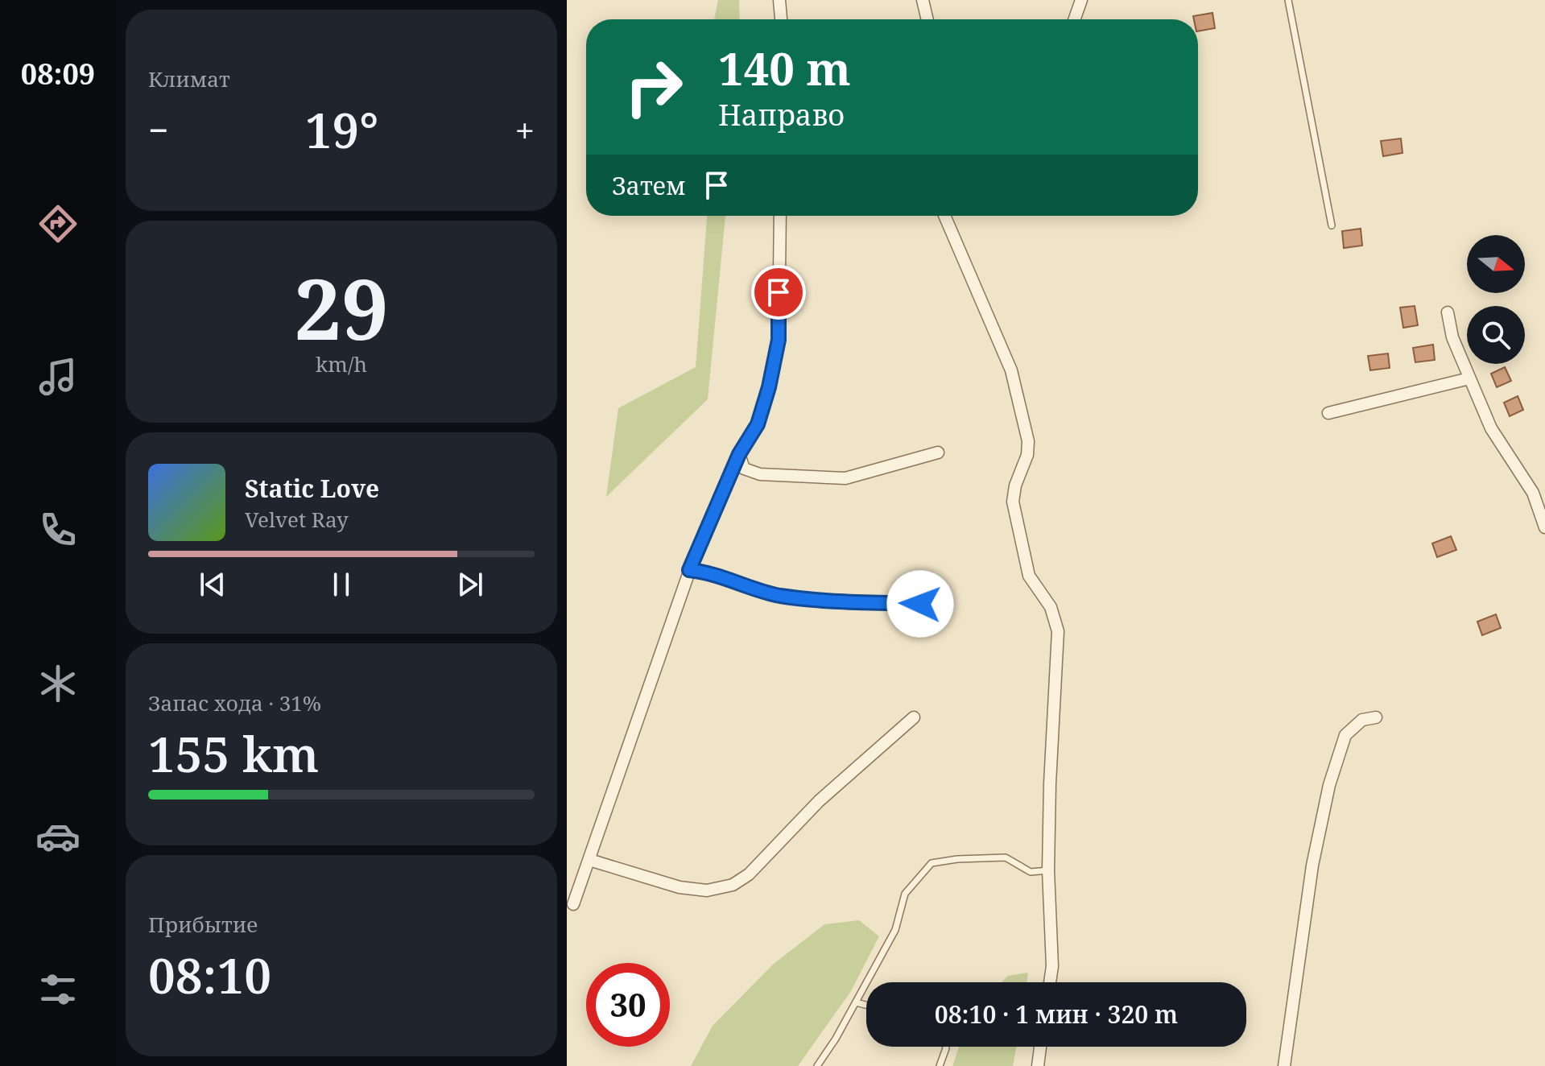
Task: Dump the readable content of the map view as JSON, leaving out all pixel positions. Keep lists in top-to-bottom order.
{
  "north": "right",
  "page": {
    "tabs": "08:09",
    "tile": [
      "Климат",
      ["29", "km/h"],
      ["Запас хода · 31%", "155 km"],
      ["Прибытие", "08:10"]
    ],
    "turn": ["140 m", "Направо"],
    "heat": ["−", "19°", "+"],
    "then": "Затем",
    "song": ["Static Love", "Velvet Ray"],
    "limit": "30",
    "trip": "08:10 · 1 мин · 320 m"
  }
}
